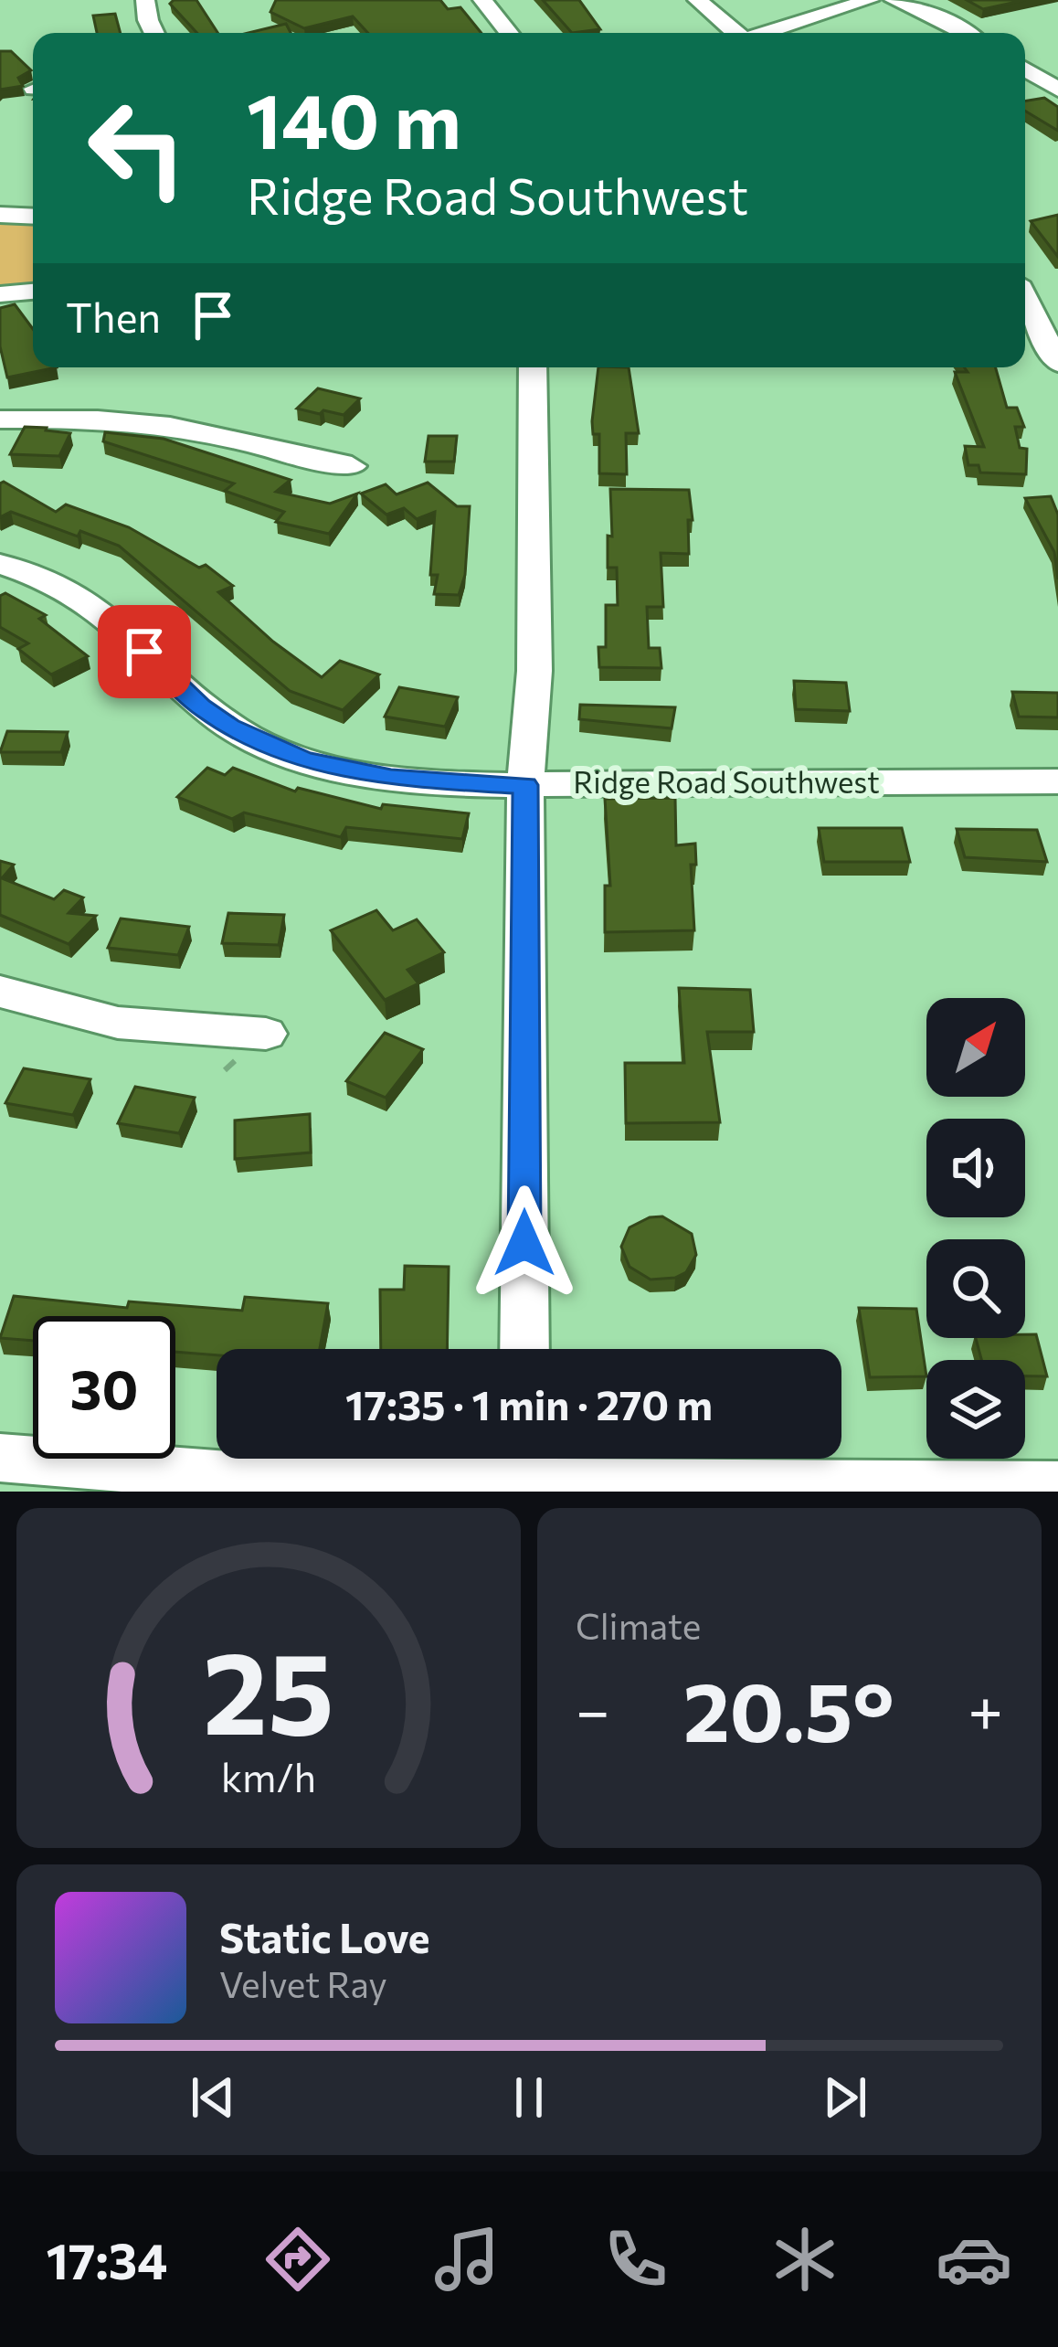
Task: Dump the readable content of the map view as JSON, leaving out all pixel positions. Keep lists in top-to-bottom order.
{
  "streets": {
    "street": ["Ridge Road Southwest"]
  },
  "north": "top right",
  "page": {
    "turn": ["140 m", "Ridge Road Southwest"],
    "then": "Then",
    "limit": "30",
    "trip": "17:35 · 1 min · 270 m",
    "tile": "Climate",
    "heat": ["−", "20.5°", "+"],
    "song": ["Static Love", "Velvet Ray"],
    "tabs": "17:34",
    "gauge": ["25", "km/h"]
  }
}
